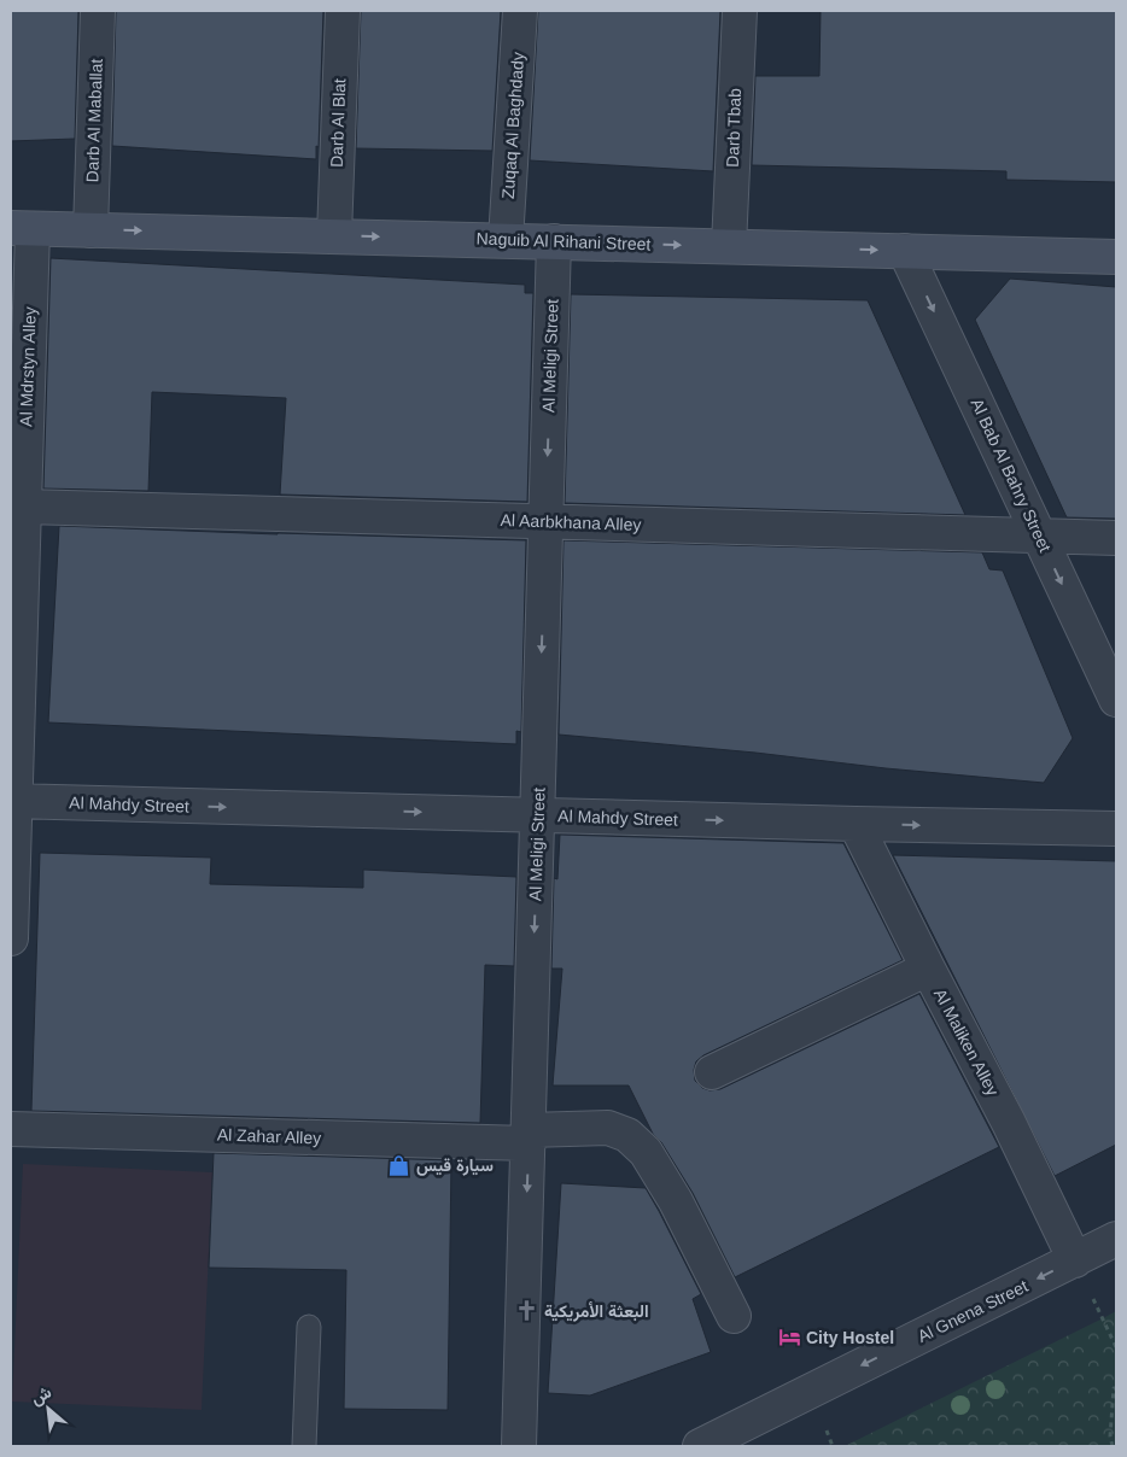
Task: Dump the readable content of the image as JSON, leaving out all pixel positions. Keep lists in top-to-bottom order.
{
  "streets": {
    "street": [
      "Darb Al Maballat",
      "Darb Al Blat",
      "Zuqaq Al Baghdady",
      "Darb Tbab",
      "Naguib Al Rihani Street",
      "Al Meligi Street",
      "Al Mdrstyn Alley",
      "Al Bab Al Bahry Street",
      "Al Aarbkhana Alley",
      "Al Mahdy Street",
      "Al Maliken Alley",
      "Al Zahar Alley",
      "Al Gnena Street"
    ]
  },
  "crossings": [
    ["Darb Al Maballat", "Naguib Al Rihani Street"],
    ["Darb Al Blat", "Naguib Al Rihani Street"],
    ["Zuqaq Al Baghdady", "Naguib Al Rihani Street"],
    ["Darb Tbab", "Naguib Al Rihani Street"],
    ["Naguib Al Rihani Street", "Al Meligi Street"],
    ["Naguib Al Rihani Street", "Al Mdrstyn Alley"],
    ["Naguib Al Rihani Street", "Al Bab Al Bahry Street"],
    ["Al Meligi Street", "Al Aarbkhana Alley"],
    ["Al Meligi Street", "Al Mahdy Street"],
    ["Al Meligi Street", "Al Zahar Alley"],
    ["Al Mdrstyn Alley", "Al Aarbkhana Alley"],
    ["Al Mdrstyn Alley", "Al Mahdy Street"],
    ["Al Bab Al Bahry Street", "Al Aarbkhana Alley"],
    ["Al Mahdy Street", "Al Maliken Alley"],
    ["Al Maliken Alley", "Al Gnena Street"]
  ],
  "one_way": [
    "Naguib Al Rihani Street",
    "Al Meligi Street",
    "Al Bab Al Bahry Street",
    "Al Mahdy Street",
    "Al Gnena Street"
  ],
  "places": {
    "shop": ["سيارة قيس"],
    "church": ["البعثة الأمريكية"],
    "hotel": ["City Hostel"]
  },
  "north": "top left"
}
